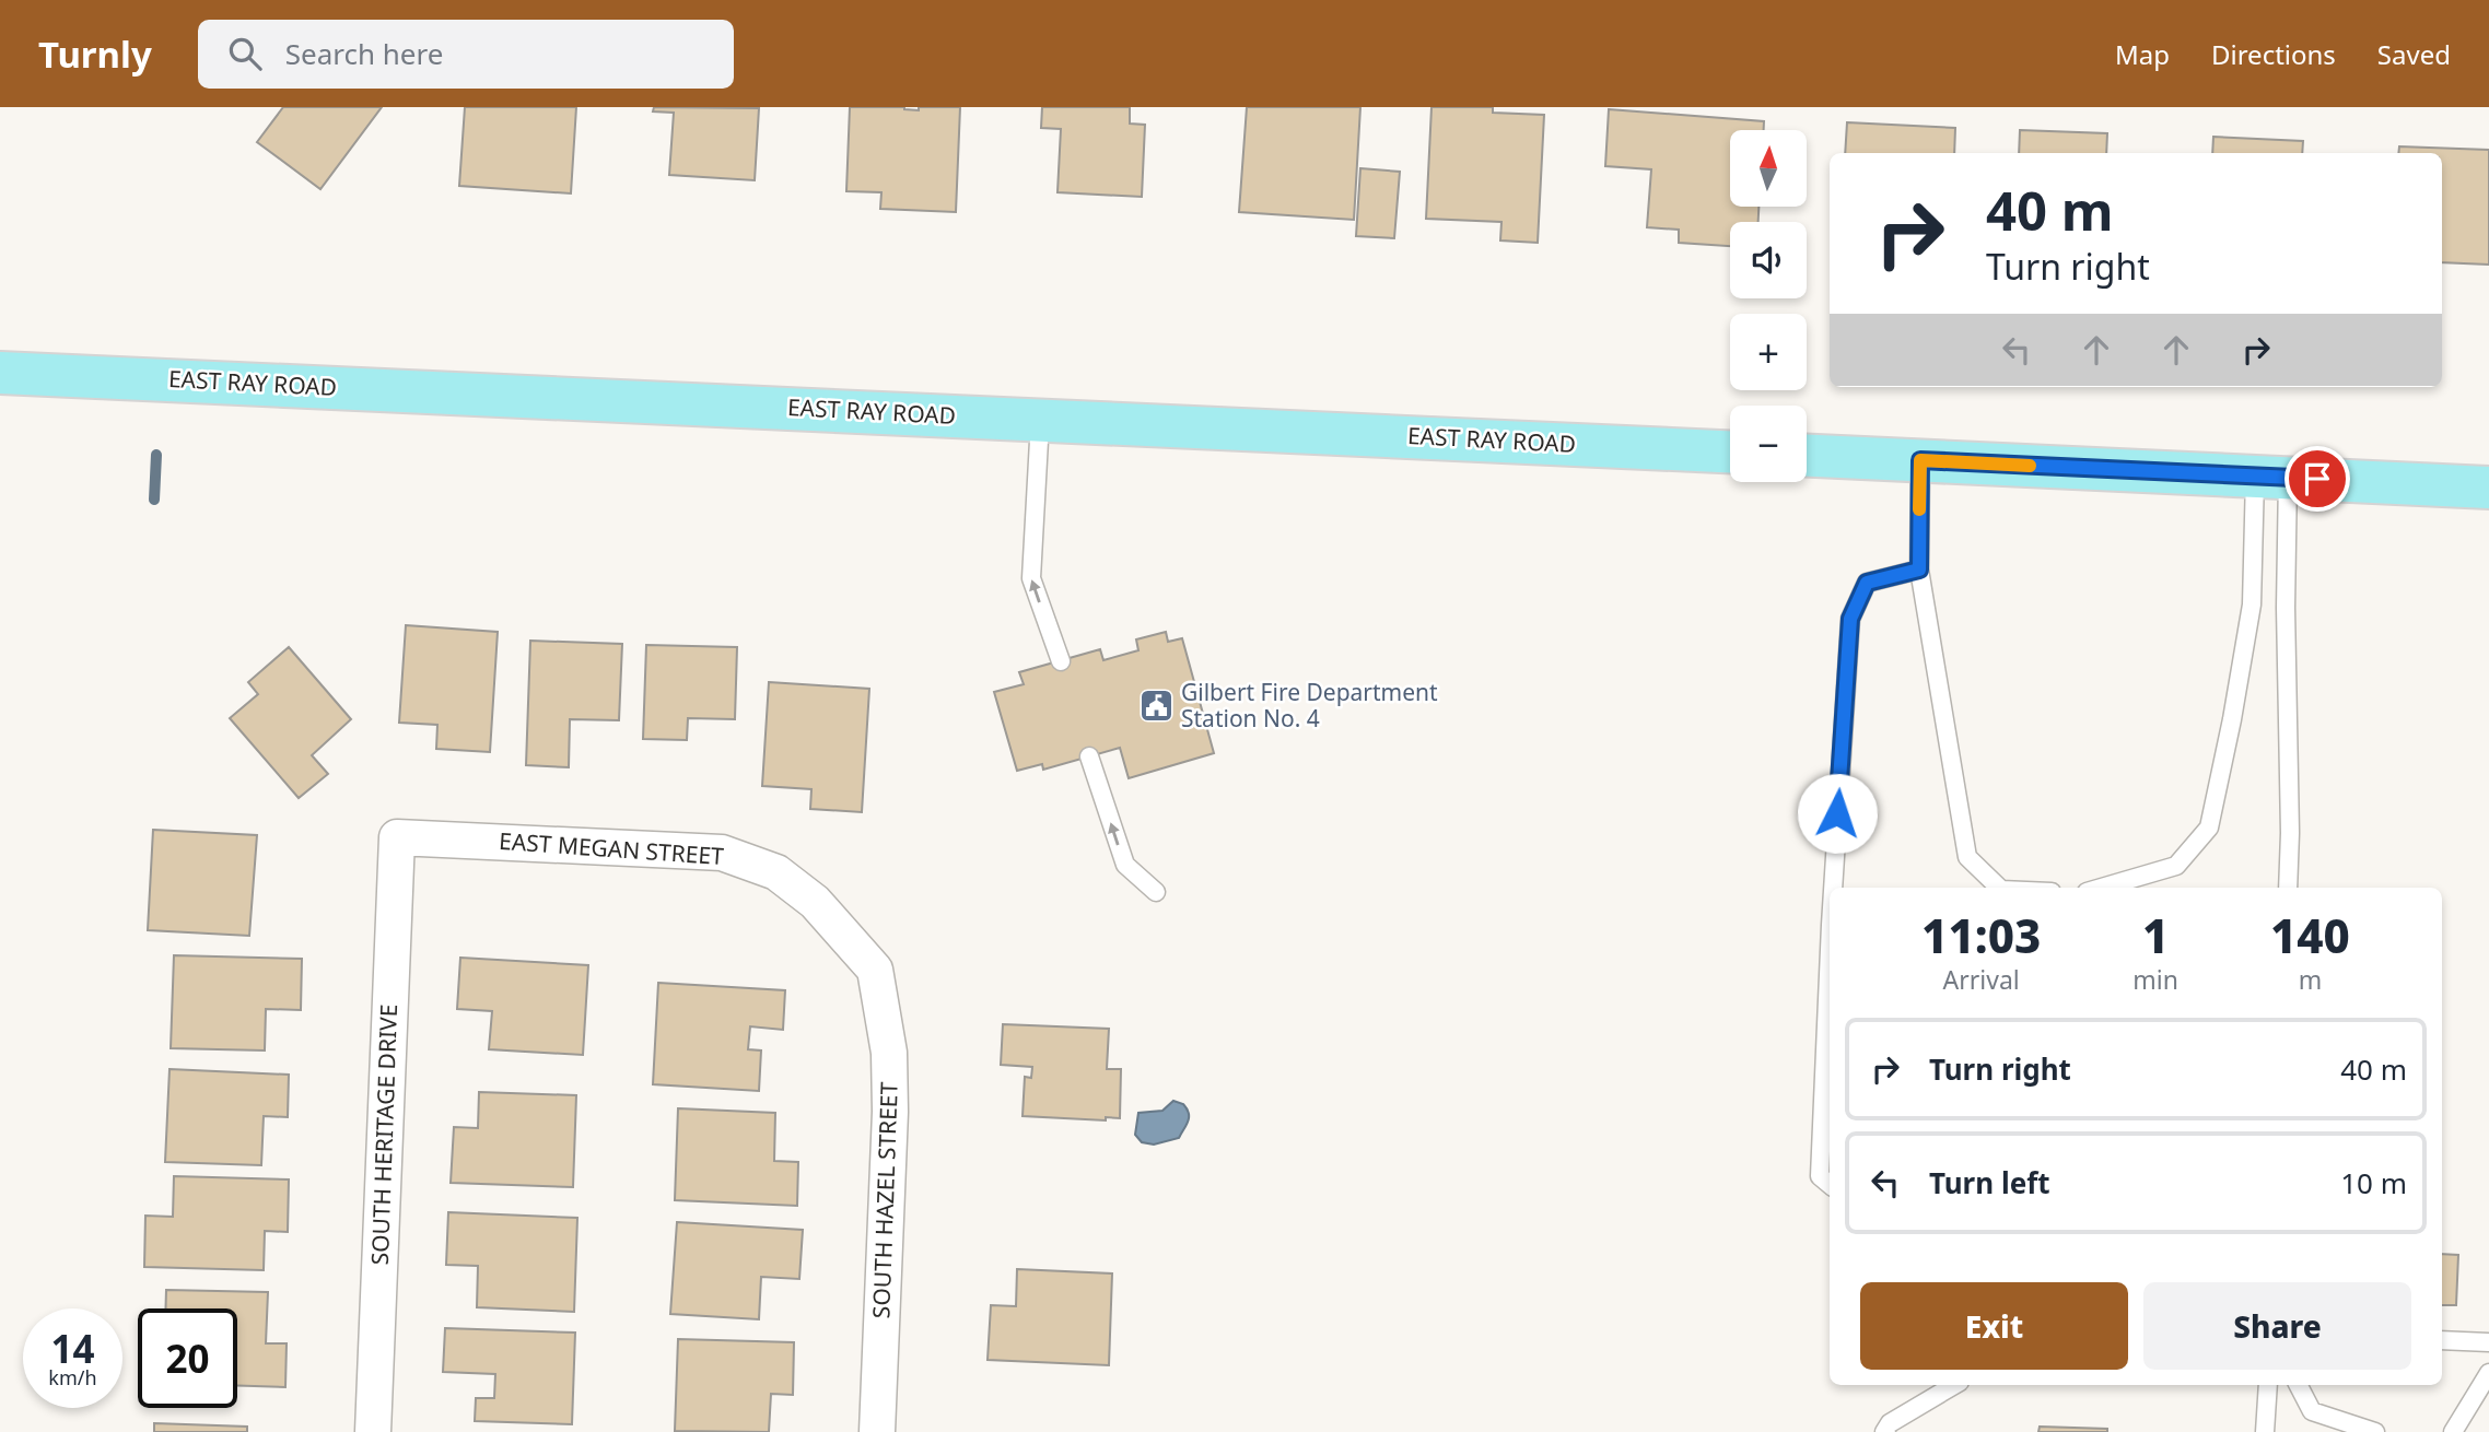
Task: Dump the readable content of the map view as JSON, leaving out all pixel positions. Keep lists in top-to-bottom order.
{
  "streets": {
    "main road": ["EAST RAY ROAD"],
    "street": ["EAST MEGAN STREET", "SOUTH HERITAGE DRIVE", "SOUTH HAZEL STREET"]
  },
  "crossings": [
    ["EAST MEGAN STREET", "SOUTH HERITAGE DRIVE"],
    ["EAST MEGAN STREET", "SOUTH HAZEL STREET"]
  ],
  "places": {
    "public building": ["Gilbert Fire Department Station No. 4"]
  },
  "north": "top",
  "page": {
    "header": "Turnly",
    "search": "Search here",
    "nav": ["Map", "Directions", "Saved"],
    "map_buttons": ["+", "−"],
    "turn": ["40 m", "Turn right"],
    "eta": [
      "11:03",
      "Arrival",
      "1",
      "min",
      "140",
      "m"
    ],
    "list": [
      {
        "name": "Turn right",
        "value": "40 m"
      },
      {
        "name": "Turn left",
        "value": "10 m"
      }
    ],
    "buttons": ["Exit", "Share"],
    "speed": "14 km/h",
    "limit": "20"
  }
}
